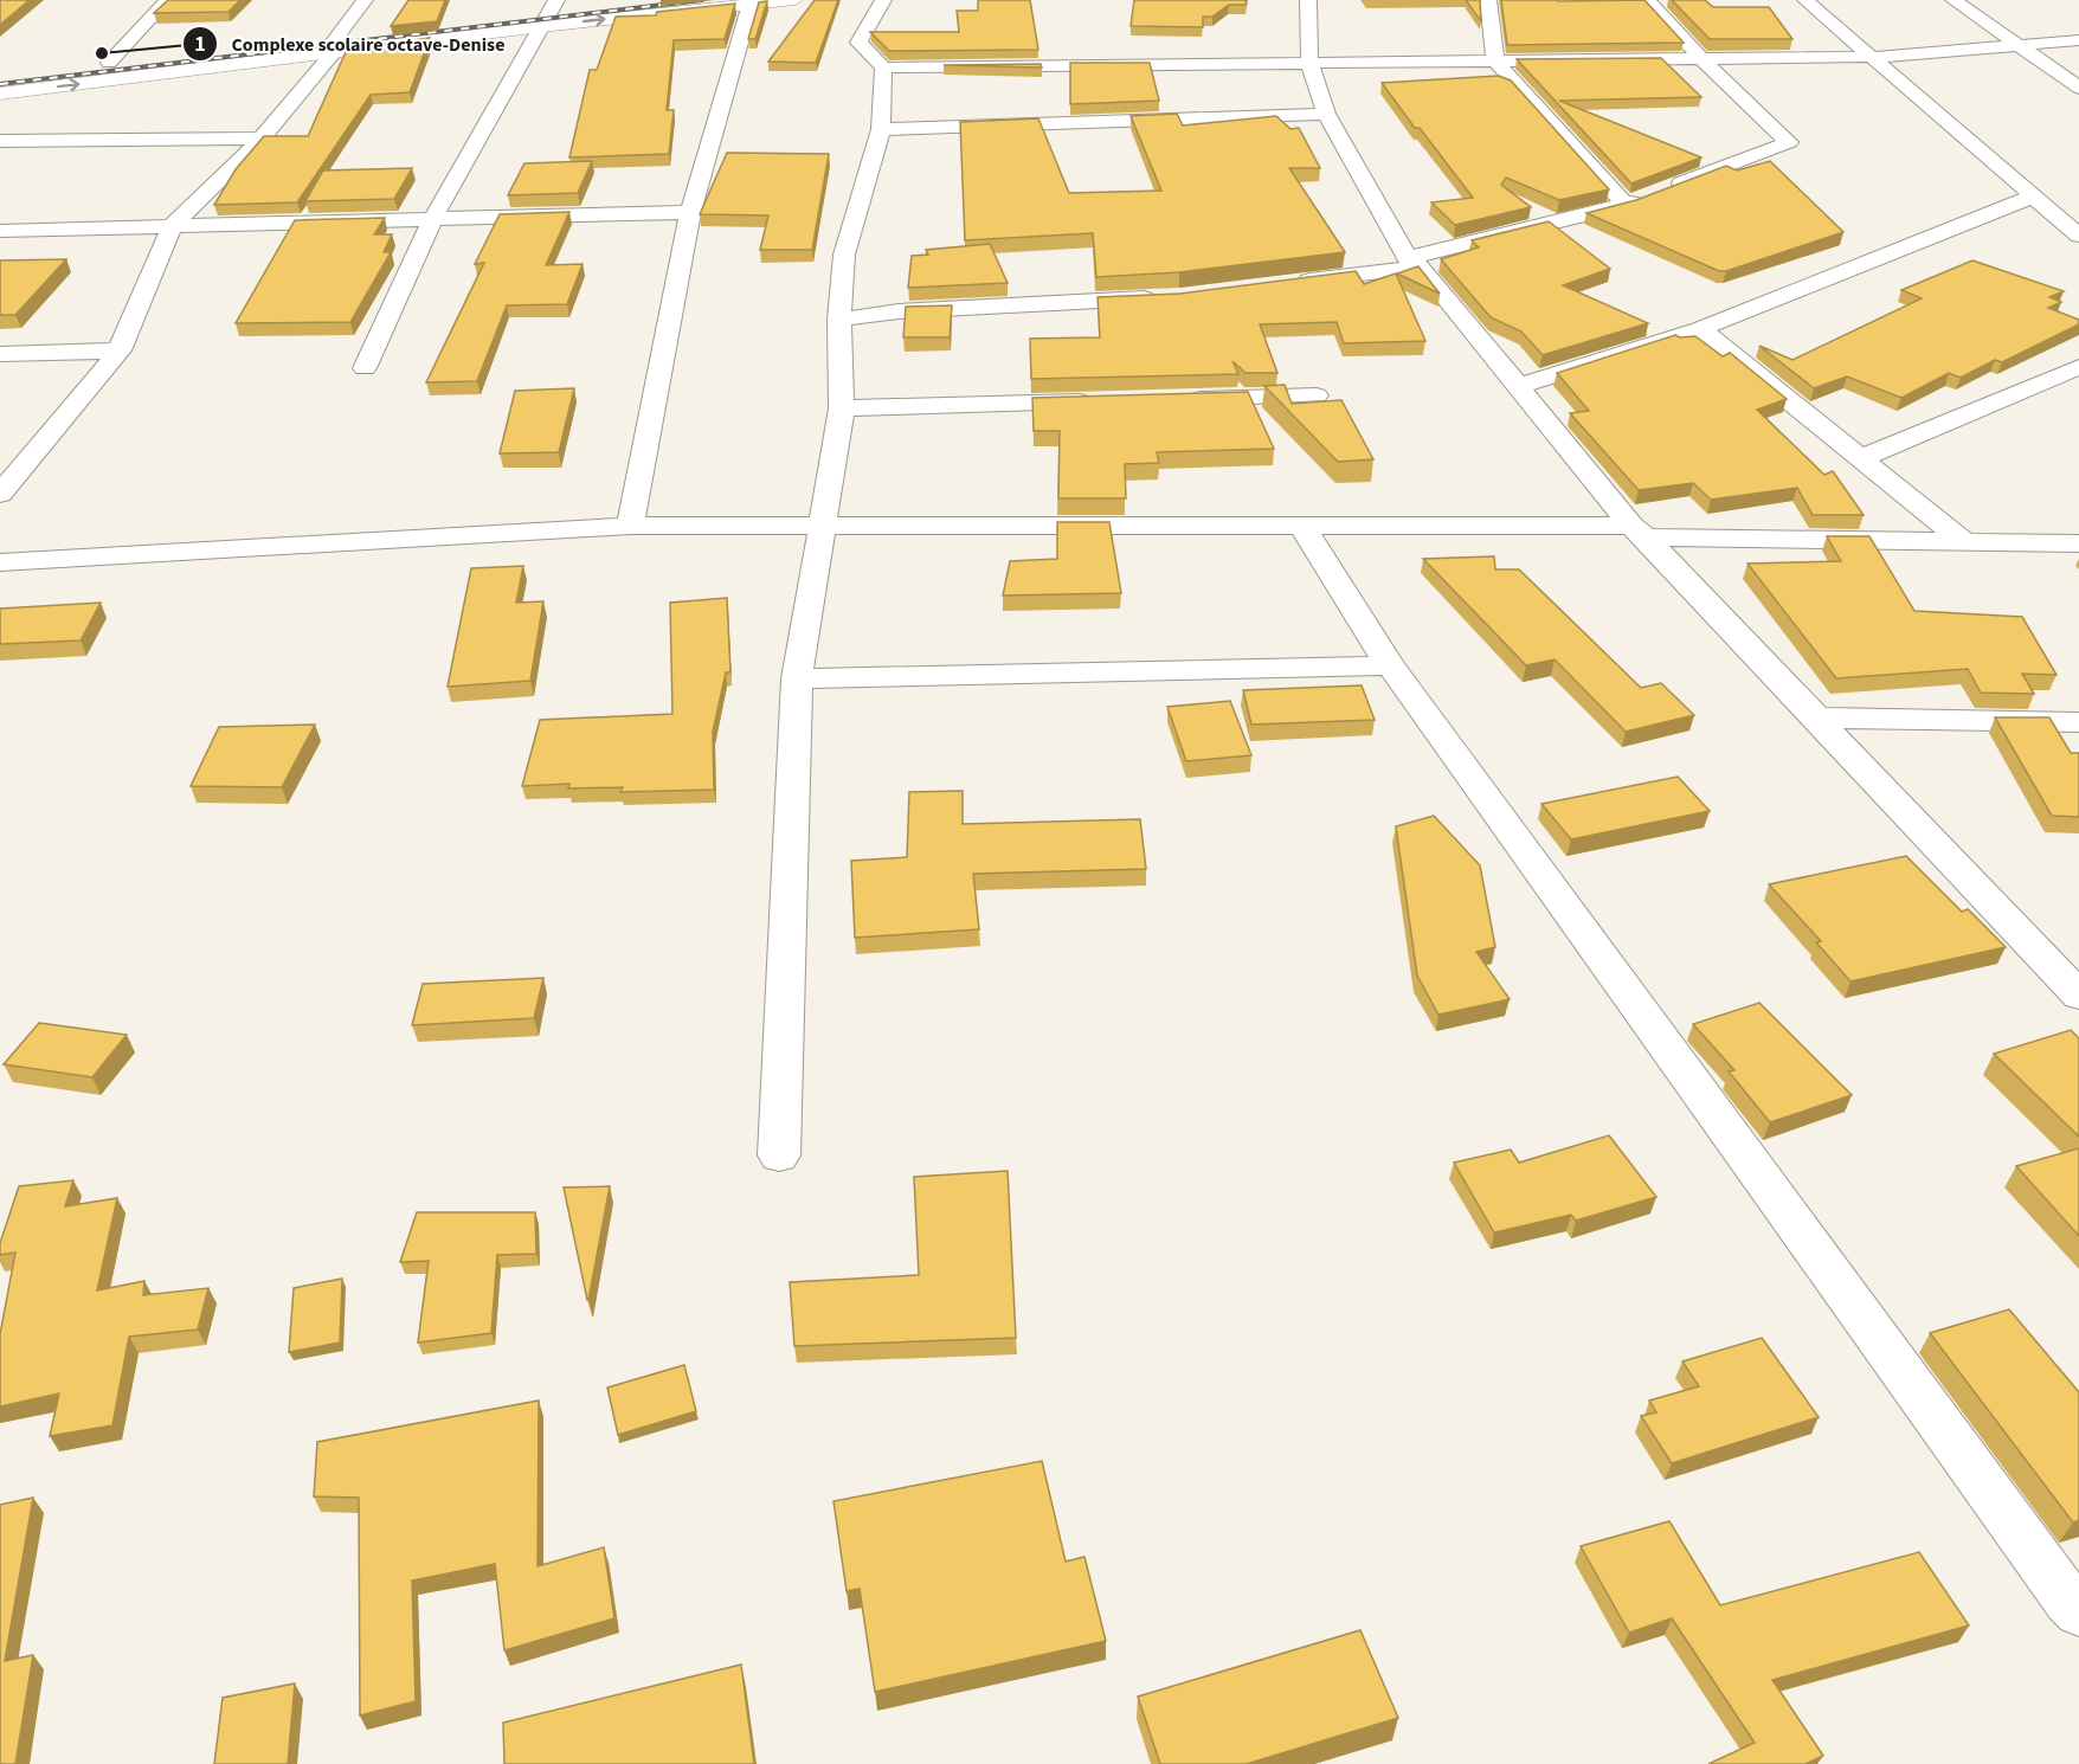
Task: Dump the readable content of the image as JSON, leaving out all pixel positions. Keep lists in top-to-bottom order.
{
  "places": ["Complexe scolaire octave-Denise"]
}
